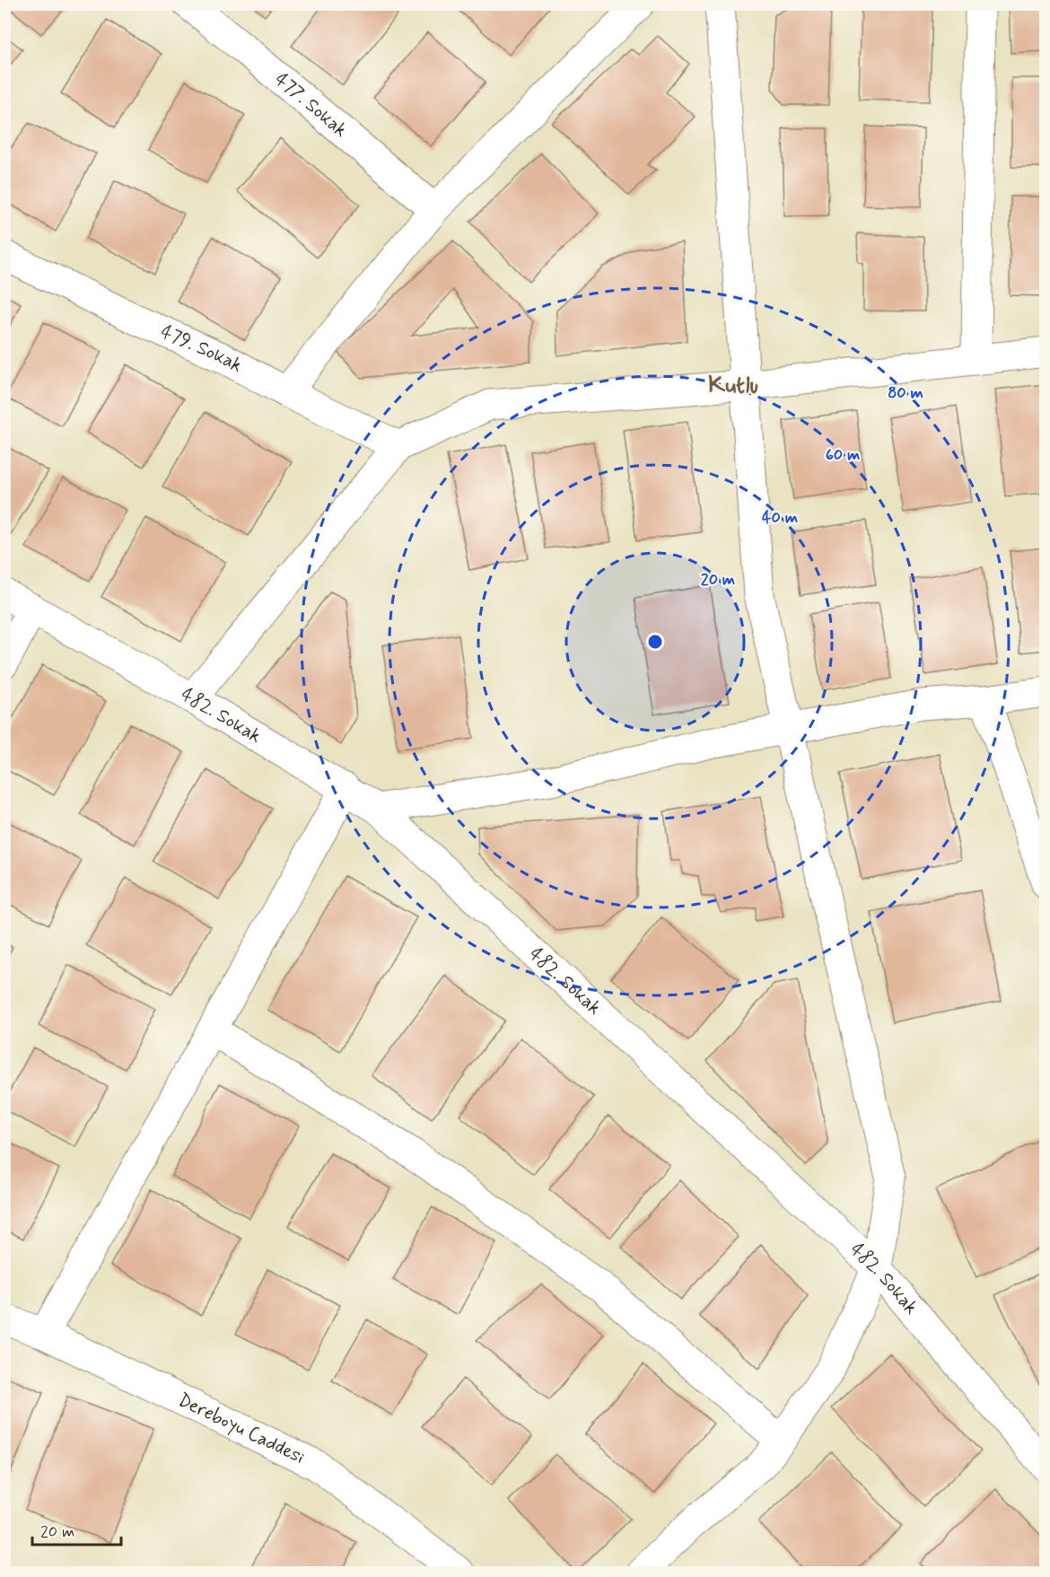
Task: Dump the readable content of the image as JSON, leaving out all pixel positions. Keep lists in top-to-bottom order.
{
  "streets": {
    "street": [
      "477. Sokak",
      "479. Sokak",
      "482. Sokak",
      "Dereboyu Caddesi"
    ]
  },
  "districts": ["Kutlu"],
  "scale_bar": "20 m",
  "rings": [
    "80 m",
    "60 m",
    "40 m",
    "20 m"
  ]
}
